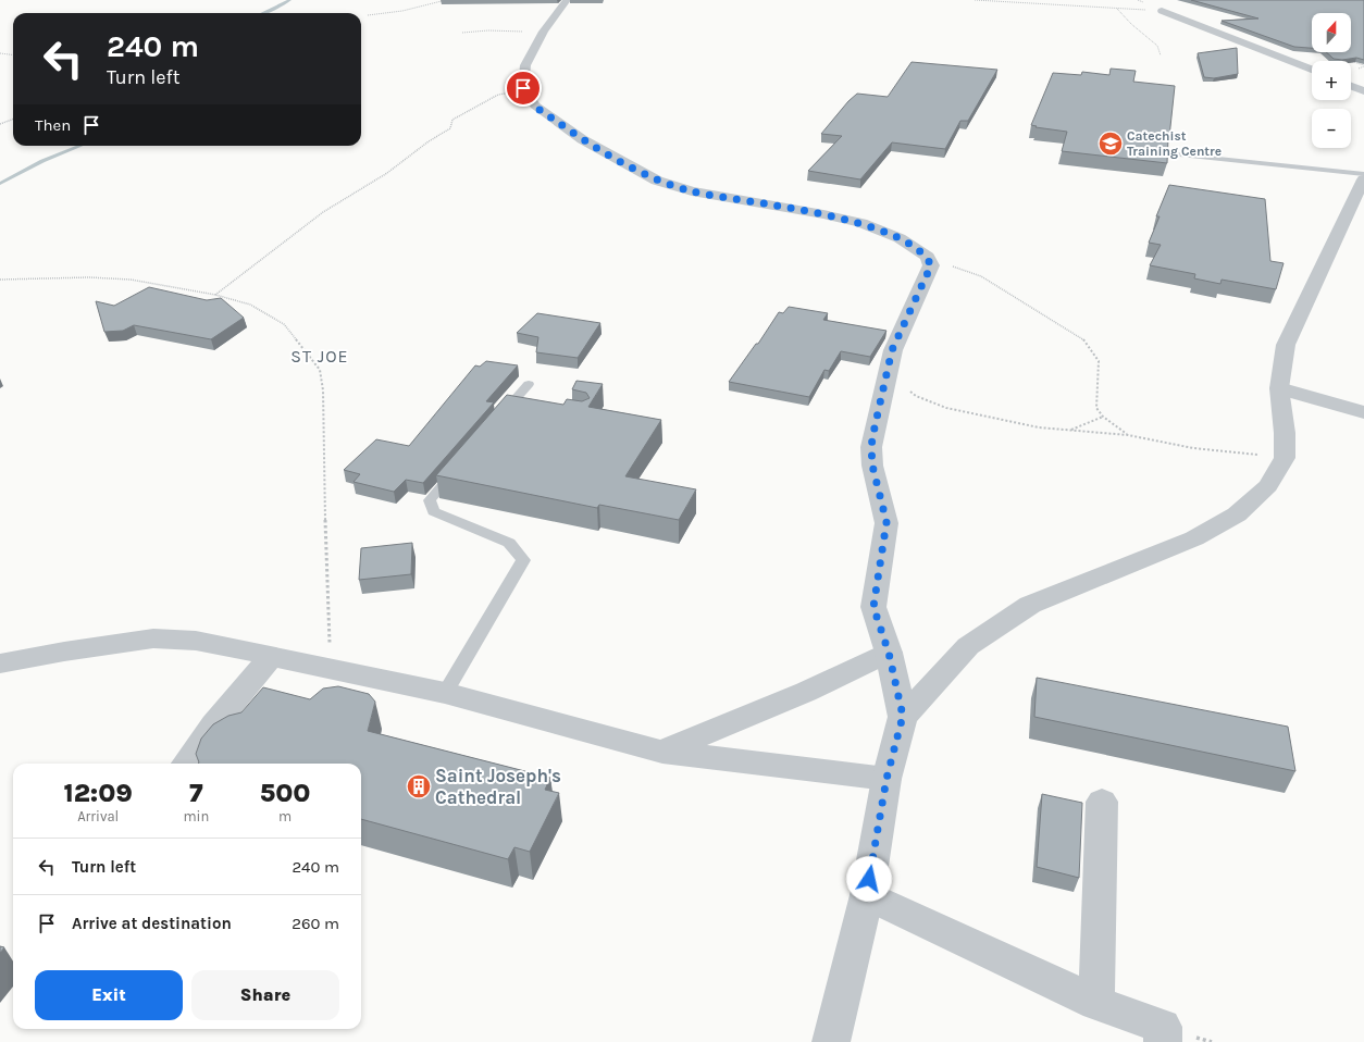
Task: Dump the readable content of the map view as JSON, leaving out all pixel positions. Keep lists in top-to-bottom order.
{
  "districts": ["ST JOE"],
  "places": {
    "school or university": ["Catechist Training Centre"],
    "building": ["Saint Joseph's Cathedral"]
  },
  "north": "top",
  "page": {
    "map_buttons": ["+", "−"],
    "turn": ["240 m", "Turn left"],
    "then": "Then",
    "eta": [
      "12:09",
      "Arrival",
      "7",
      "min",
      "500",
      "m"
    ],
    "list": [
      {
        "name": "Turn left",
        "value": "240 m"
      },
      {
        "name": "Arrive at destination",
        "value": "260 m"
      }
    ],
    "buttons": ["Exit", "Share"]
  }
}
